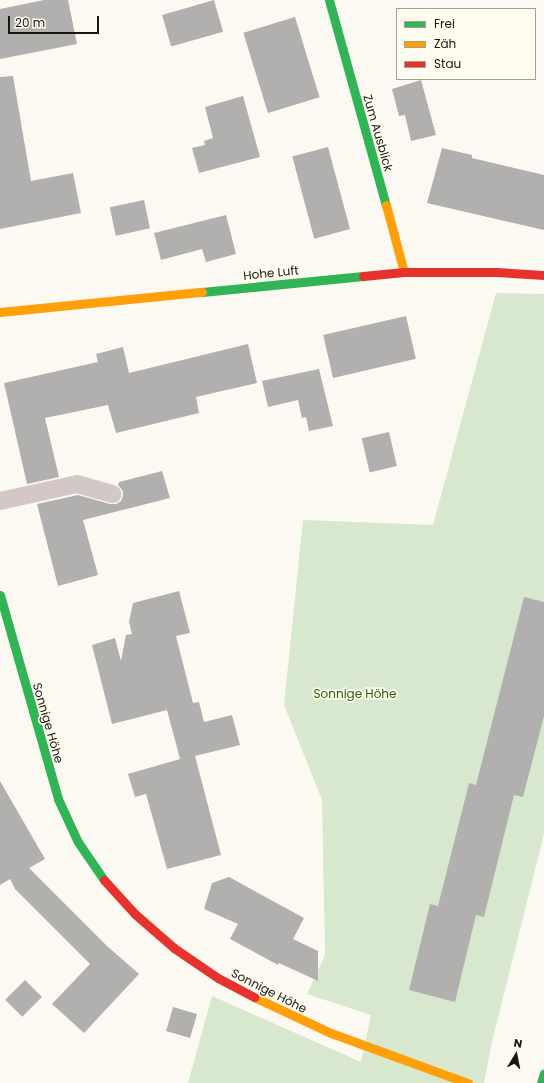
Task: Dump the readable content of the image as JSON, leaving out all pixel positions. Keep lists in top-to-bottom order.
{
  "streets": {
    "street": ["Zum Ausblick", "Hohe Luft", "Sonnige Höhe"]
  },
  "crossings": [
    ["Zum Ausblick", "Hohe Luft"]
  ],
  "parks": ["Sonnige Höhe"],
  "legend": ["Frei", "Zäh", "Stau"],
  "scale_bar": "20 m",
  "north": "top"
}
